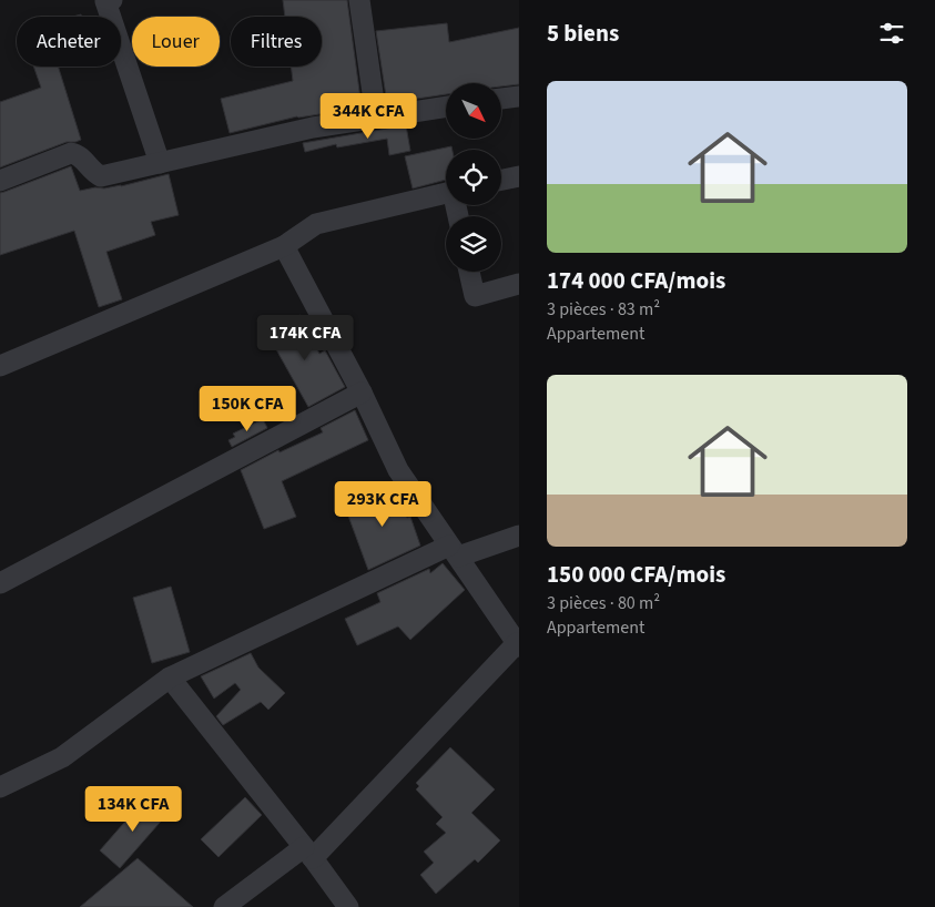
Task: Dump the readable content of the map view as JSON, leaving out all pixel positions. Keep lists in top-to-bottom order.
{
  "north": "bottom right",
  "page": {
    "heading": "5 biens",
    "chip": ["Acheter", "Louer", "Filtres"],
    "list": [
      {
        "name": "174 000 CFA/mois",
        "note": "3 pièces · 83 m² · Appartement"
      },
      {
        "name": "150 000 CFA/mois",
        "note": "3 pièces · 80 m² · Appartement"
      }
    ],
    "price": [
      "344K CFA",
      "174K CFA",
      "150K CFA",
      "293K CFA",
      "134K CFA"
    ]
  }
}
